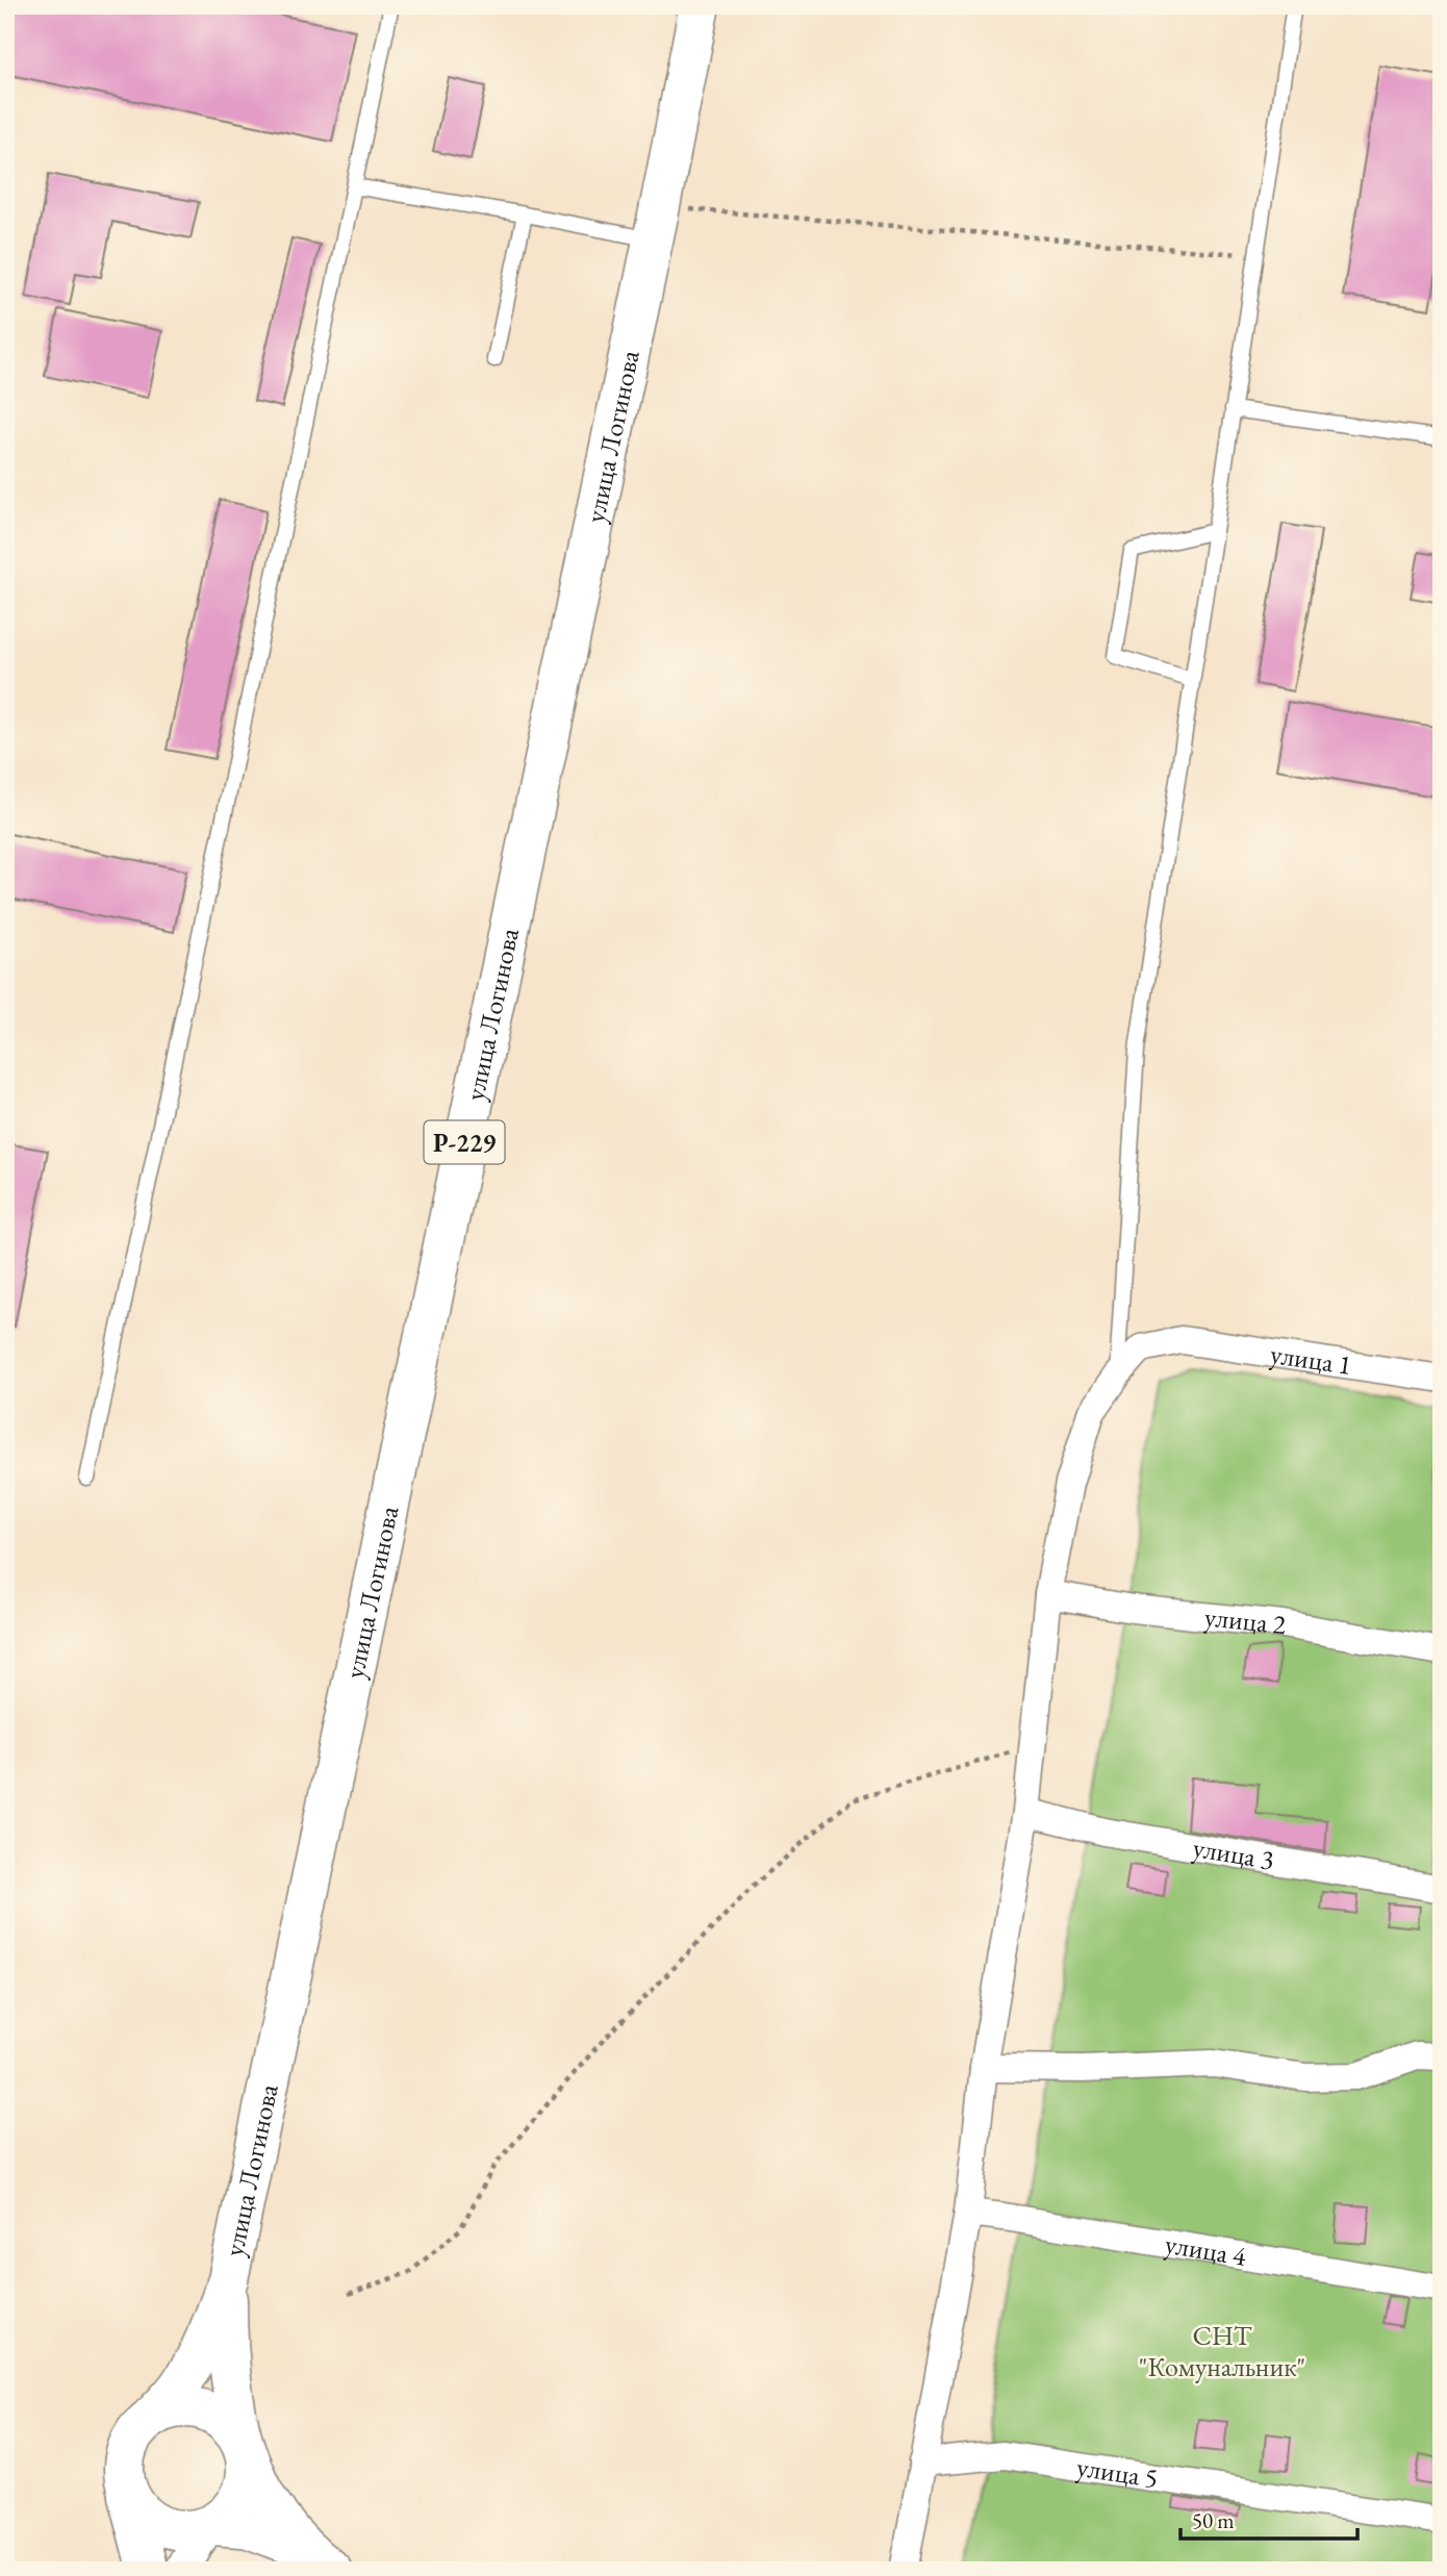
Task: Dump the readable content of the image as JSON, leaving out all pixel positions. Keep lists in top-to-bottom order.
{
  "streets": {
    "main road": ["улица Логинова", "Р-229"],
    "street": [
      "улица 1",
      "улица 2",
      "улица 3",
      "улица 4",
      "улица 5"
    ]
  },
  "parks": ["СНТ \"Комунальник\""],
  "scale_bar": "50 m"
}
